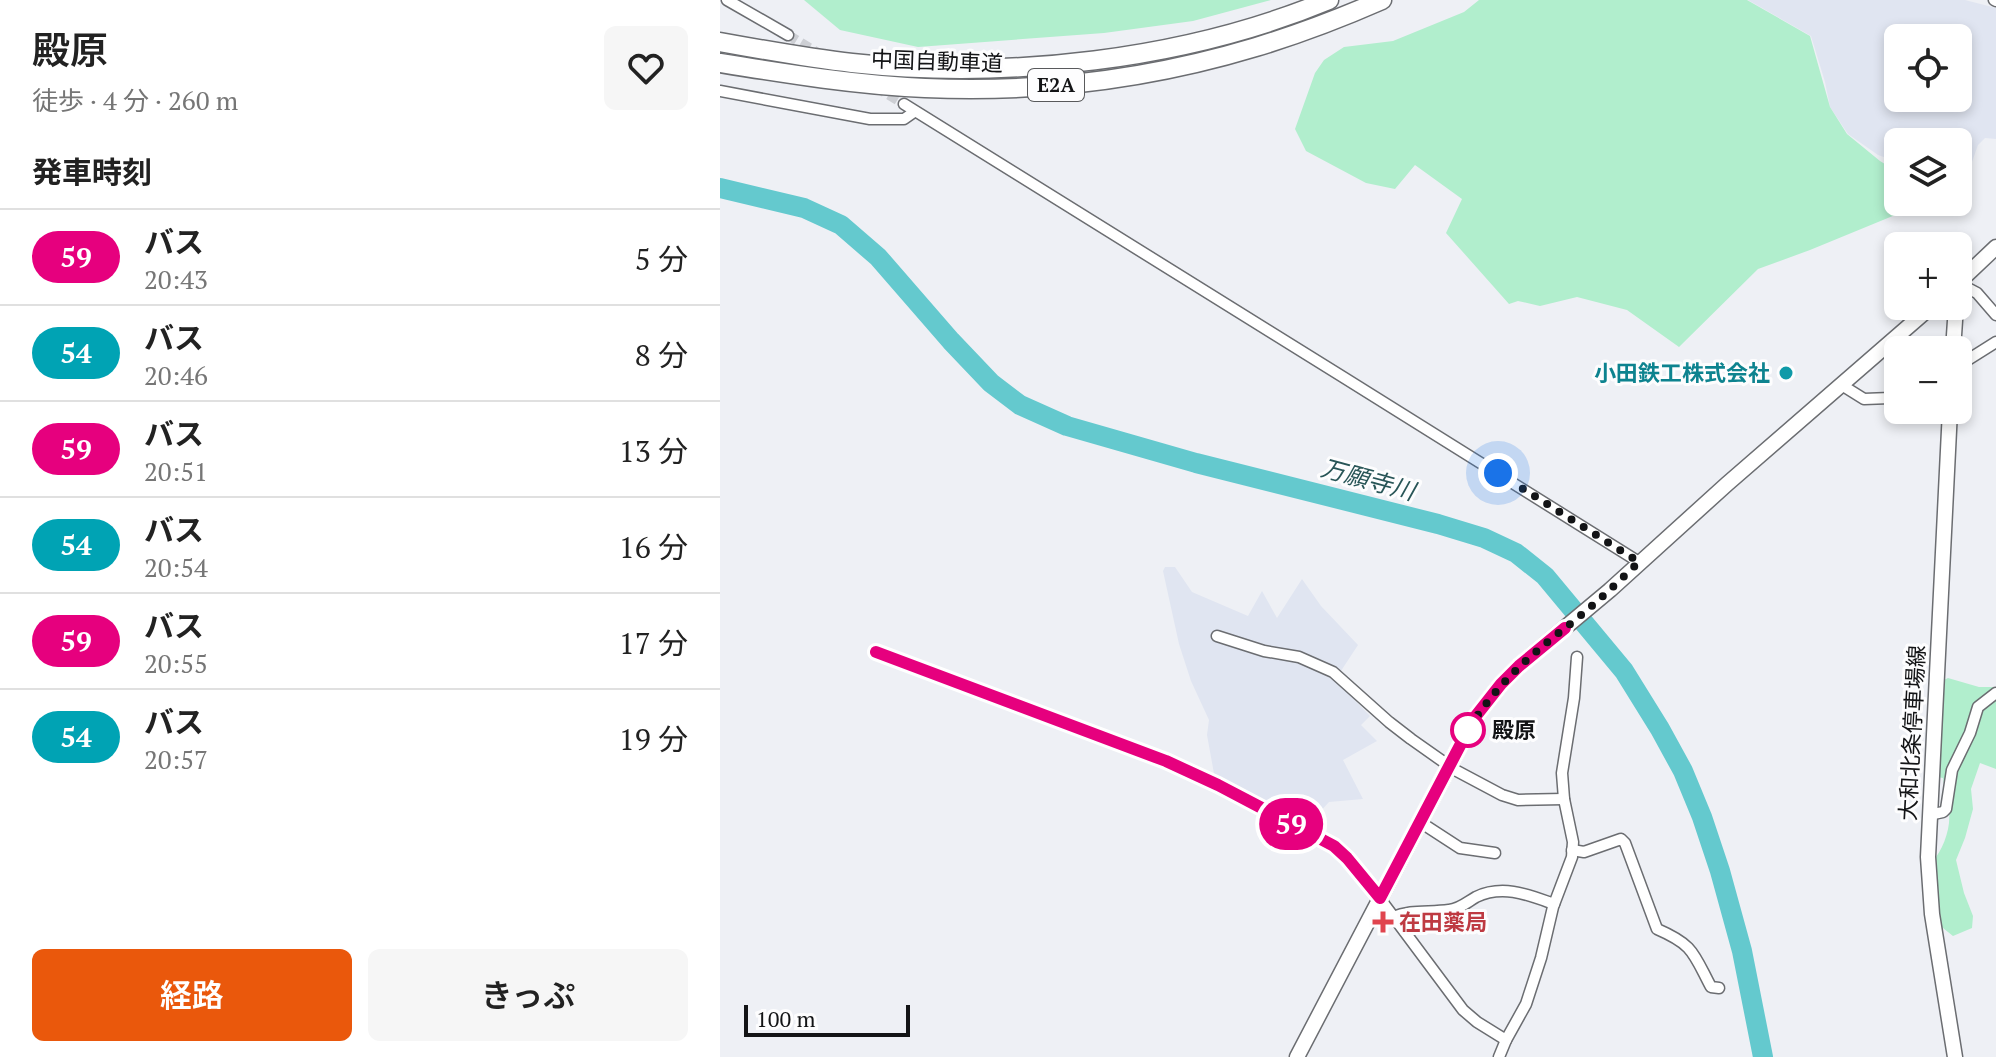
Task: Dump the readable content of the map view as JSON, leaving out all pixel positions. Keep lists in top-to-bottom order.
{
  "streets": {
    "highway": ["中国自動車道", "E2A"],
    "street": ["大和北条停車場線"]
  },
  "water": ["万願寺川"],
  "places": {
    "other": ["小田鉄工株式会社", "殿原"],
    "health": ["在田薬局"]
  },
  "lines": ["bus line 59"],
  "scale_bar": "100 m",
  "page": {
    "heading": [
      ["殿原", "徒歩 · 4 分 · 260 m"],
      "発車時刻"
    ],
    "on_map": "59",
    "map_buttons": ["+", "−"],
    "list": [
      {
        "mark": "59",
        "name": "バス",
        "note": "20:43",
        "value": "5 分"
      },
      {
        "mark": "54",
        "name": "バス",
        "note": "20:46",
        "value": "8 分"
      },
      {
        "mark": "59",
        "name": "バス",
        "note": "20:51",
        "value": "13 分"
      },
      {
        "mark": "54",
        "name": "バス",
        "note": "20:54",
        "value": "16 分"
      },
      {
        "mark": "59",
        "name": "バス",
        "note": "20:55",
        "value": "17 分"
      },
      {
        "mark": "54",
        "name": "バス",
        "note": "20:57",
        "value": "19 分"
      }
    ],
    "buttons": ["経路", "きっぷ"],
    "scale": "100 m"
  }
}
